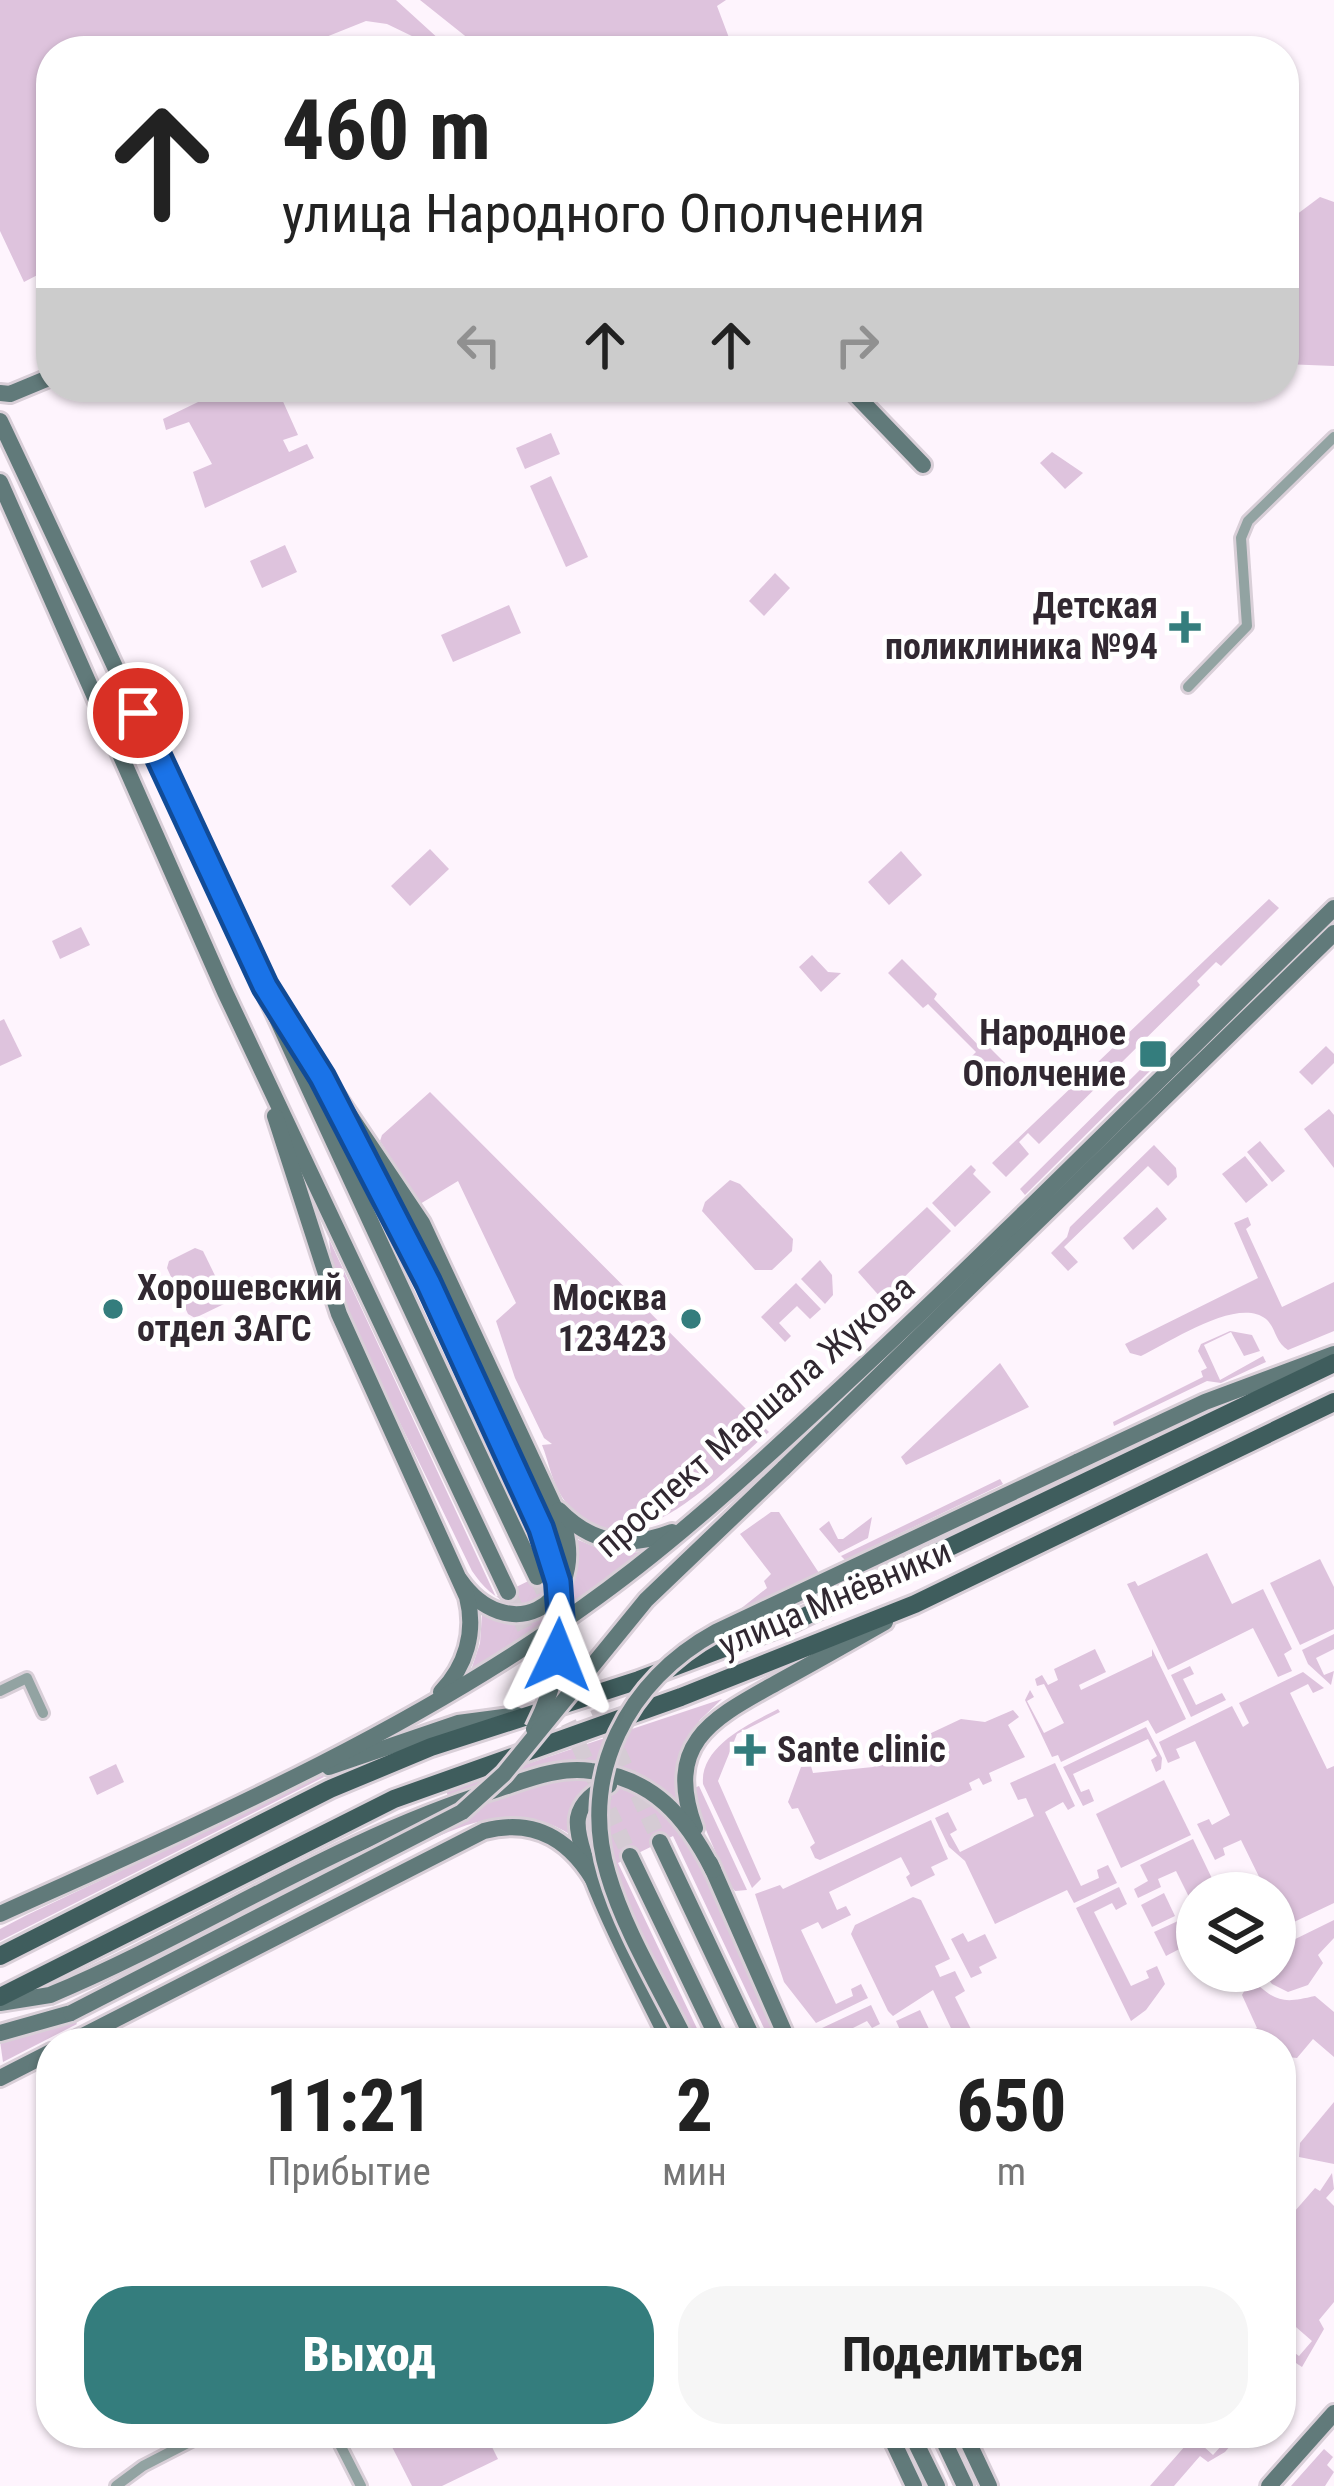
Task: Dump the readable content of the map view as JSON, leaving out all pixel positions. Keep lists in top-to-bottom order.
{
  "streets": {
    "main road": ["проспект Маршала Жукова", "улица Мнёвники"]
  },
  "places": {
    "health": ["Детская поликлиника №94", "Sante clinic"],
    "transit": ["Народное Ополчение"],
    "other": ["Хорошевский отдел ЗАГС", "Москва 123423"]
  },
  "page": {
    "turn": ["460 m", "улица Народного Ополчения"],
    "eta": [
      "11:21",
      "Прибытие",
      "2",
      "мин",
      "650",
      "m"
    ],
    "buttons": ["Выход", "Поделиться"]
  }
}
